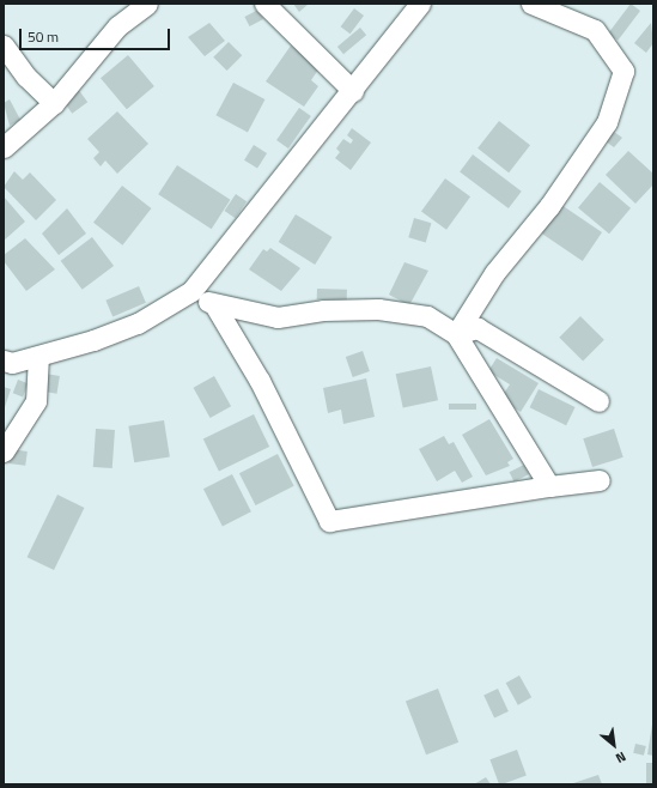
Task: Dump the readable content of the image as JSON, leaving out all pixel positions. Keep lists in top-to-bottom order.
{
  "scale_bar": "50 m",
  "north": "bottom right"
}
